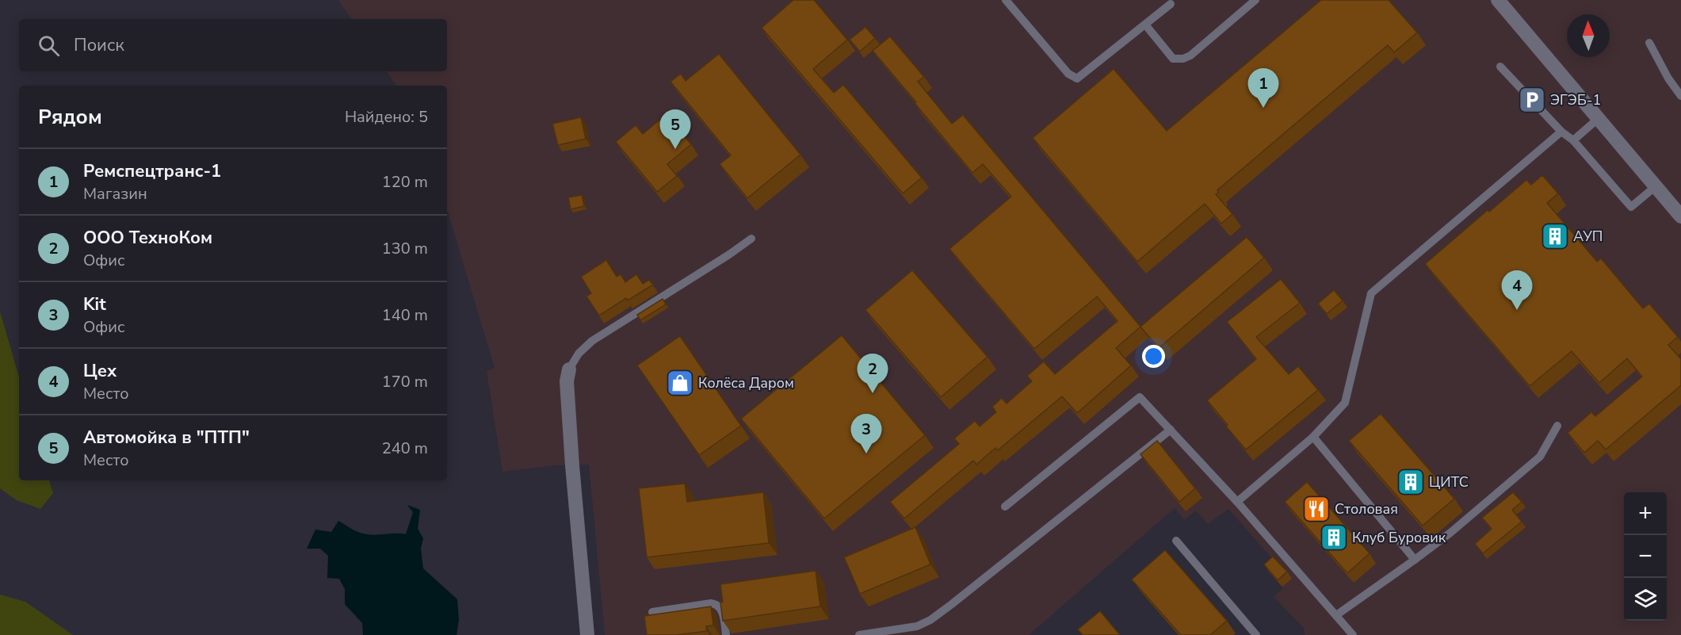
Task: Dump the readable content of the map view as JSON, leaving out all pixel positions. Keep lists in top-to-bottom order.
{
  "places": {
    "parking": ["ЭГЭБ-1"],
    "building": ["АУП", "ЦИТС", "Клуб Буровик"],
    "shop": ["Колёса Даром"],
    "restaurant": ["Столовая"]
  },
  "north": "top",
  "page": {
    "search": "Поиск",
    "pins": [
      "1",
      "5",
      "4",
      "2",
      "3"
    ],
    "heading": ["Рядом", "Найдено: 5"],
    "list": [
      {
        "mark": "1",
        "name": "Ремспецтранс-1",
        "note": "Магазин",
        "value": "120 m"
      },
      {
        "mark": "2",
        "name": "ООО ТехноКом",
        "note": "Офис",
        "value": "130 m"
      },
      {
        "mark": "3",
        "name": "Kit",
        "note": "Офис",
        "value": "140 m"
      },
      {
        "mark": "4",
        "name": "Цех",
        "note": "Место",
        "value": "170 m"
      },
      {
        "mark": "5",
        "name": "Автомойка в \"ПТП\"",
        "note": "Место",
        "value": "240 m"
      }
    ],
    "map_buttons": ["+", "−"]
  }
}
